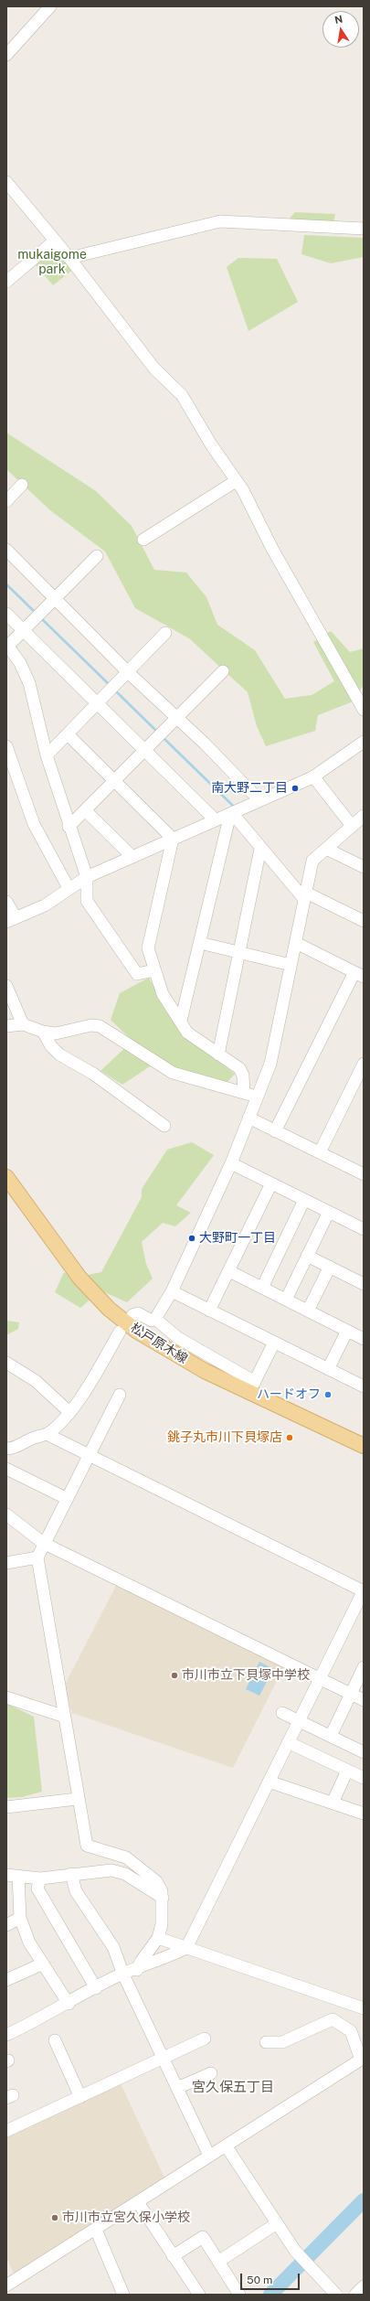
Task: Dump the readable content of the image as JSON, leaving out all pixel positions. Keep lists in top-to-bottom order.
{
  "streets": {
    "main road": ["松戸原木線"]
  },
  "districts": ["宮久保五丁目"],
  "parks": ["mukaigome park"],
  "places": [
    "南大野二丁目",
    "大野町一丁目",
    "ハードオフ",
    "銚子丸市川下貝塚店",
    "市川市立下貝塚中学校",
    "市川市立宮久保小学校"
  ],
  "scale_bar": "50 m",
  "north": "top"
}
